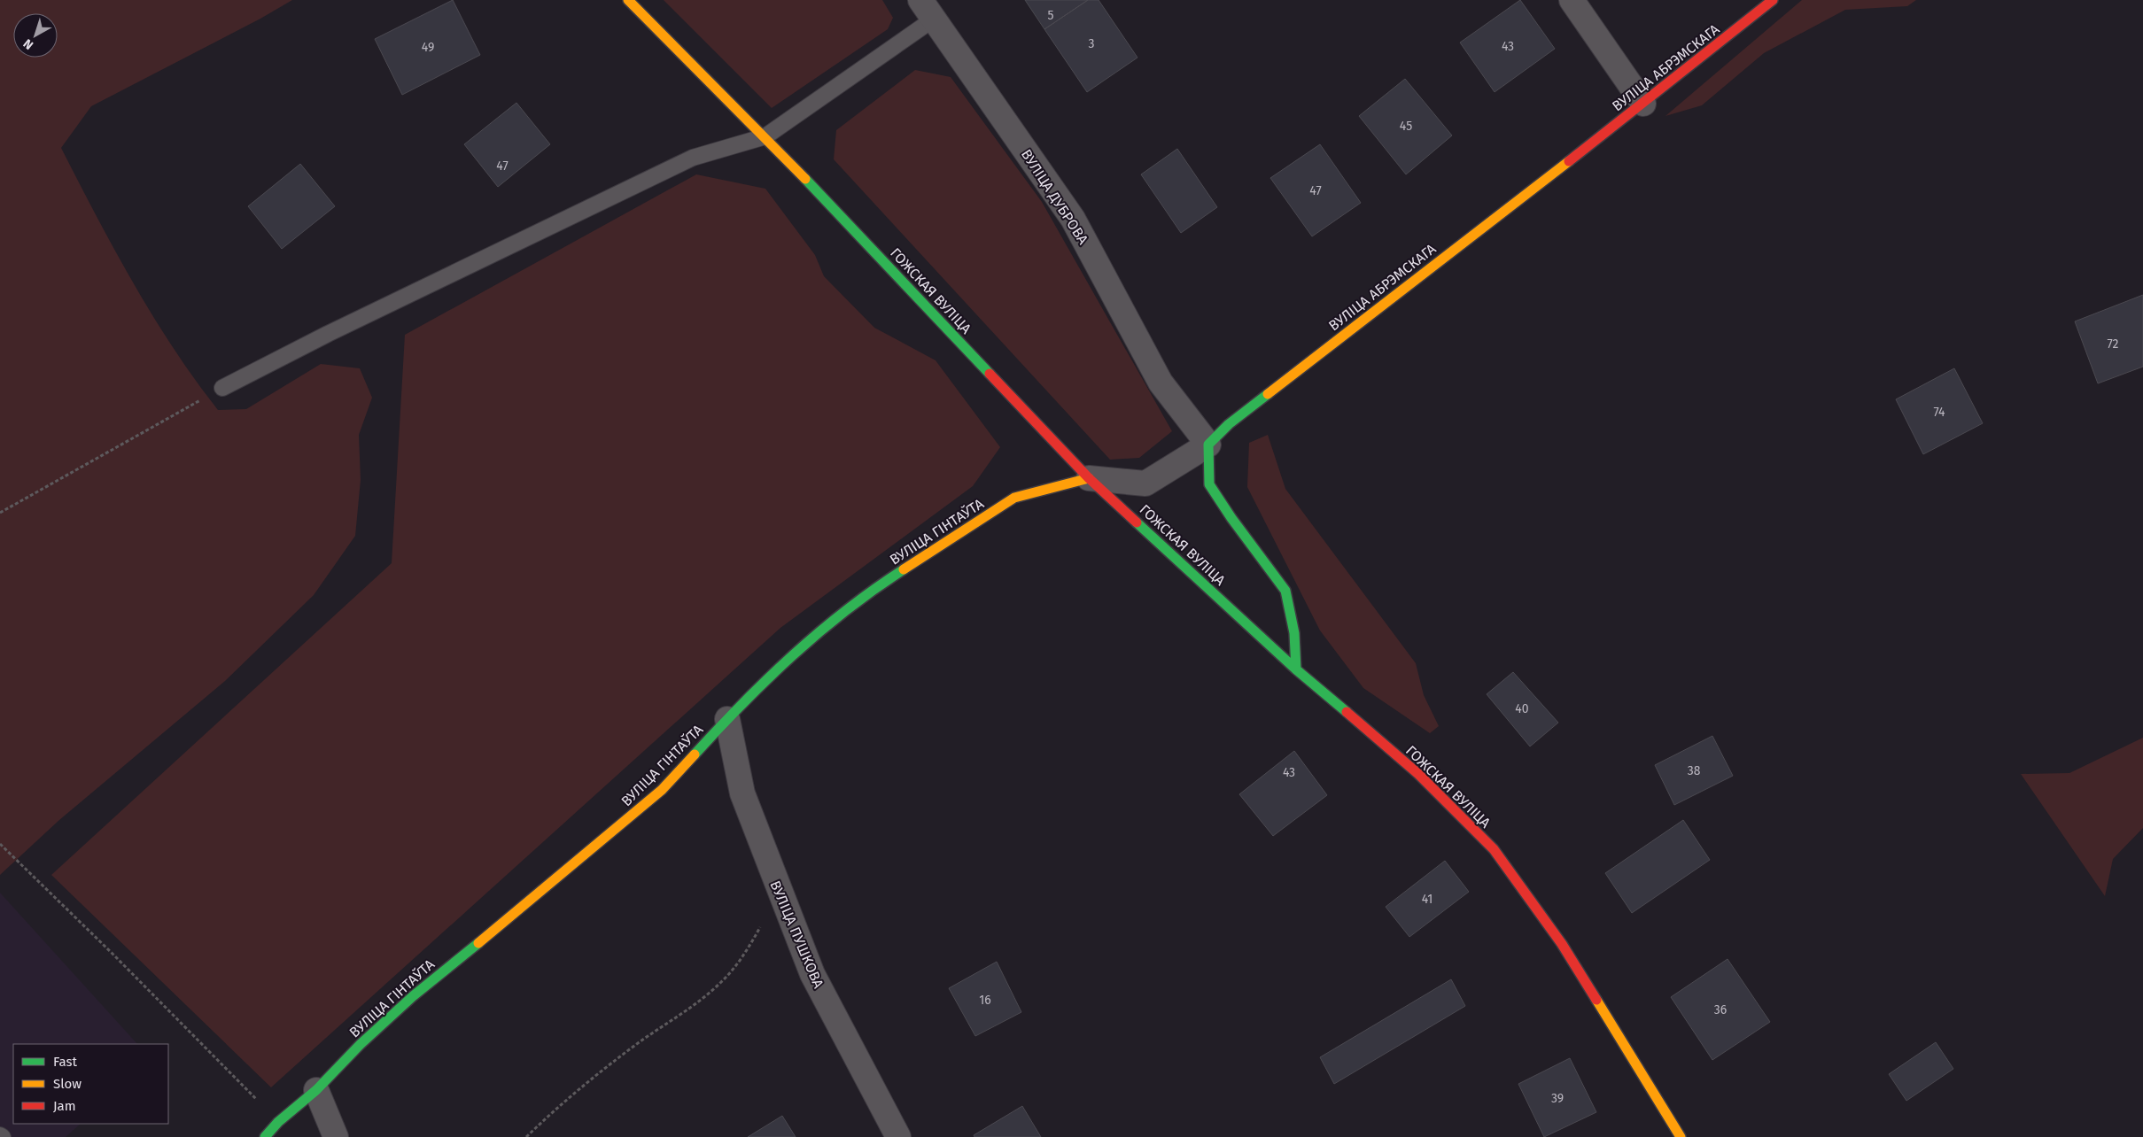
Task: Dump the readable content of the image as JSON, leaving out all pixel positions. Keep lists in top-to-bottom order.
{
  "streets": {
    "street": [
      "ВУЛІЦА АБРЭМСКАГА",
      "ВУЛІЦА ДУБРОВА",
      "ГОЖСКАЯ ВУЛІЦА",
      "ВУЛІЦА ГІНТАЎТА",
      "ВУЛІЦА ПУШКОВА"
    ]
  },
  "crossings": [
    ["ВУЛІЦА АБРЭМСКАГА", "ВУЛІЦА ДУБРОВА"],
    ["ГОЖСКАЯ ВУЛІЦА", "ВУЛІЦА ГІНТАЎТА"],
    ["ВУЛІЦА ГІНТАЎТА", "ВУЛІЦА ПУШКОВА"]
  ],
  "house_numbers": [
    "5",
    "3",
    "43",
    "49",
    "45",
    "47",
    "47",
    "72",
    "74",
    "40",
    "38",
    "43",
    "41",
    "16",
    "36",
    "39"
  ],
  "legend": ["Fast", "Slow", "Jam"],
  "north": "bottom left"
}
